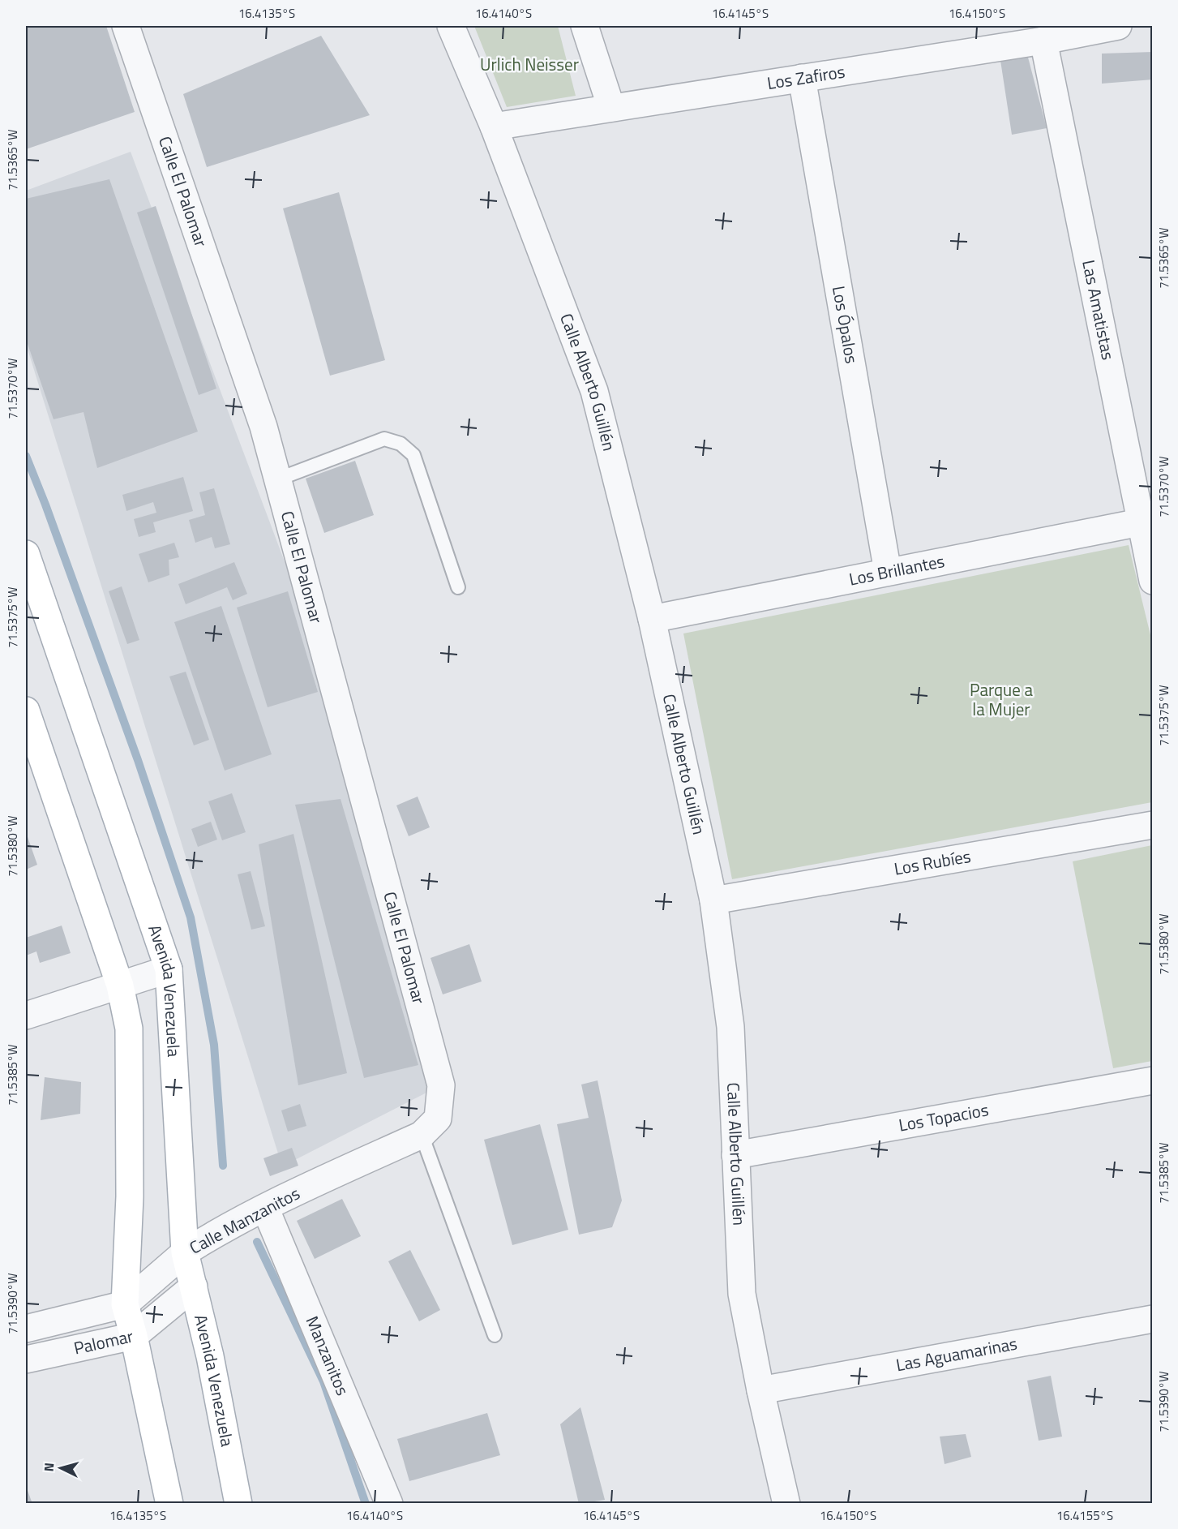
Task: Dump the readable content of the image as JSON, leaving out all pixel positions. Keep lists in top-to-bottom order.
{
  "streets": {
    "main road": ["Avenida Venezuela"],
    "street": [
      "Los Zafiros",
      "Calle El Palomar",
      "Las Amatistas",
      "Los Ópalos",
      "Calle Alberto Guillén",
      "Los Brillantes",
      "Los Rubíes",
      "Los Topacios",
      "Calle Manzanitos",
      "Palomar",
      "Las Aguamarinas",
      "Manzanitos"
    ]
  },
  "crossings": [
    ["Los Zafiros", "Las Amatistas"],
    ["Los Zafiros", "Los Ópalos"],
    ["Los Zafiros", "Calle Alberto Guillén"],
    ["Calle El Palomar", "Calle Manzanitos"],
    ["Las Amatistas", "Los Brillantes"],
    ["Los Ópalos", "Los Brillantes"],
    ["Calle Alberto Guillén", "Los Brillantes"],
    ["Calle Alberto Guillén", "Los Rubíes"],
    ["Calle Alberto Guillén", "Los Topacios"],
    ["Calle Alberto Guillén", "Las Aguamarinas"],
    ["Avenida Venezuela", "Calle Manzanitos"],
    ["Avenida Venezuela", "Palomar"],
    ["Calle Manzanitos", "Manzanitos"]
  ],
  "parks": ["Urlich Neisser", "Parque a la Mujer"],
  "north": "left",
  "coordinates": [
    "16.4135°S",
    "16.4140°S",
    "16.4145°S",
    "16.4150°S",
    "71.5365°W",
    "71.5370°W",
    "71.5375°W",
    "71.5380°W",
    "71.5385°W",
    "71.5390°W",
    "16.4155°S"
  ]
}
